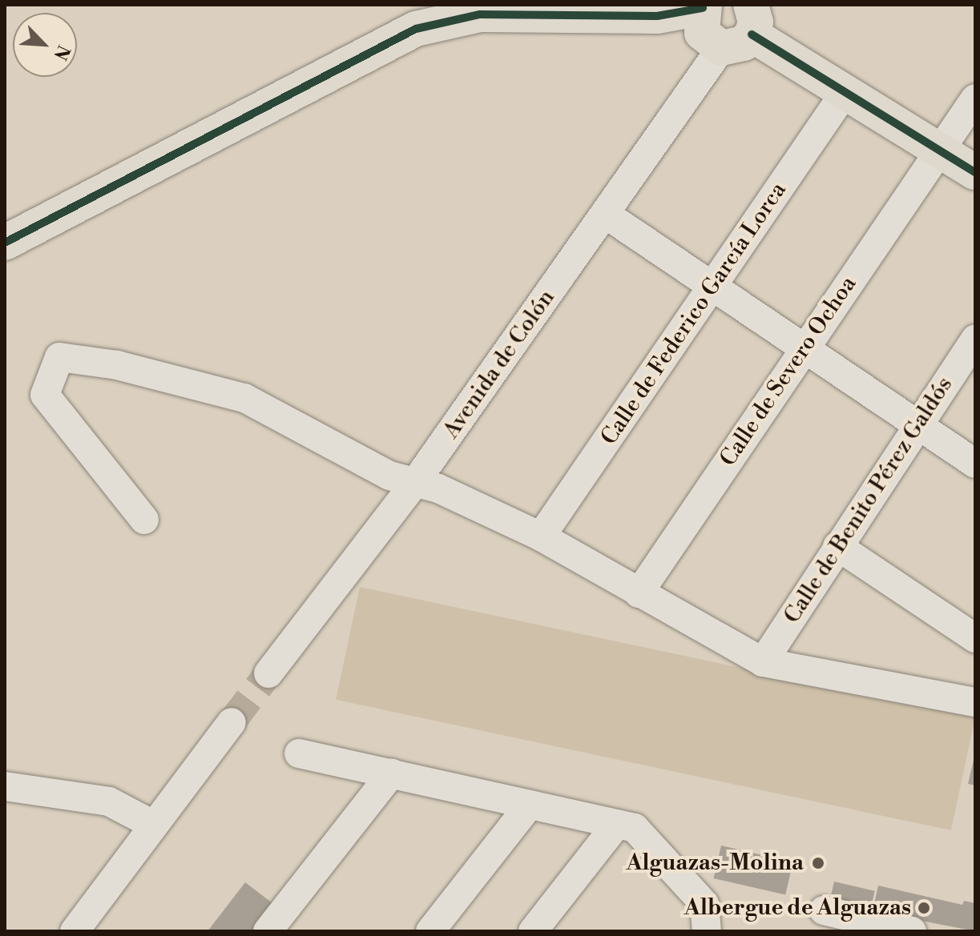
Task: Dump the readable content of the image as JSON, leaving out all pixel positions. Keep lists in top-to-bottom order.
{
  "streets": {
    "street": [
      "Calle de Federico García Lorca",
      "Avenida de Colón",
      "Calle de Severo Ochoa",
      "Calle de Benito Pérez Galdós"
    ]
  },
  "places": ["Alguazas-Molina", "Albergue de Alguazas"],
  "north": "bottom right"
}
